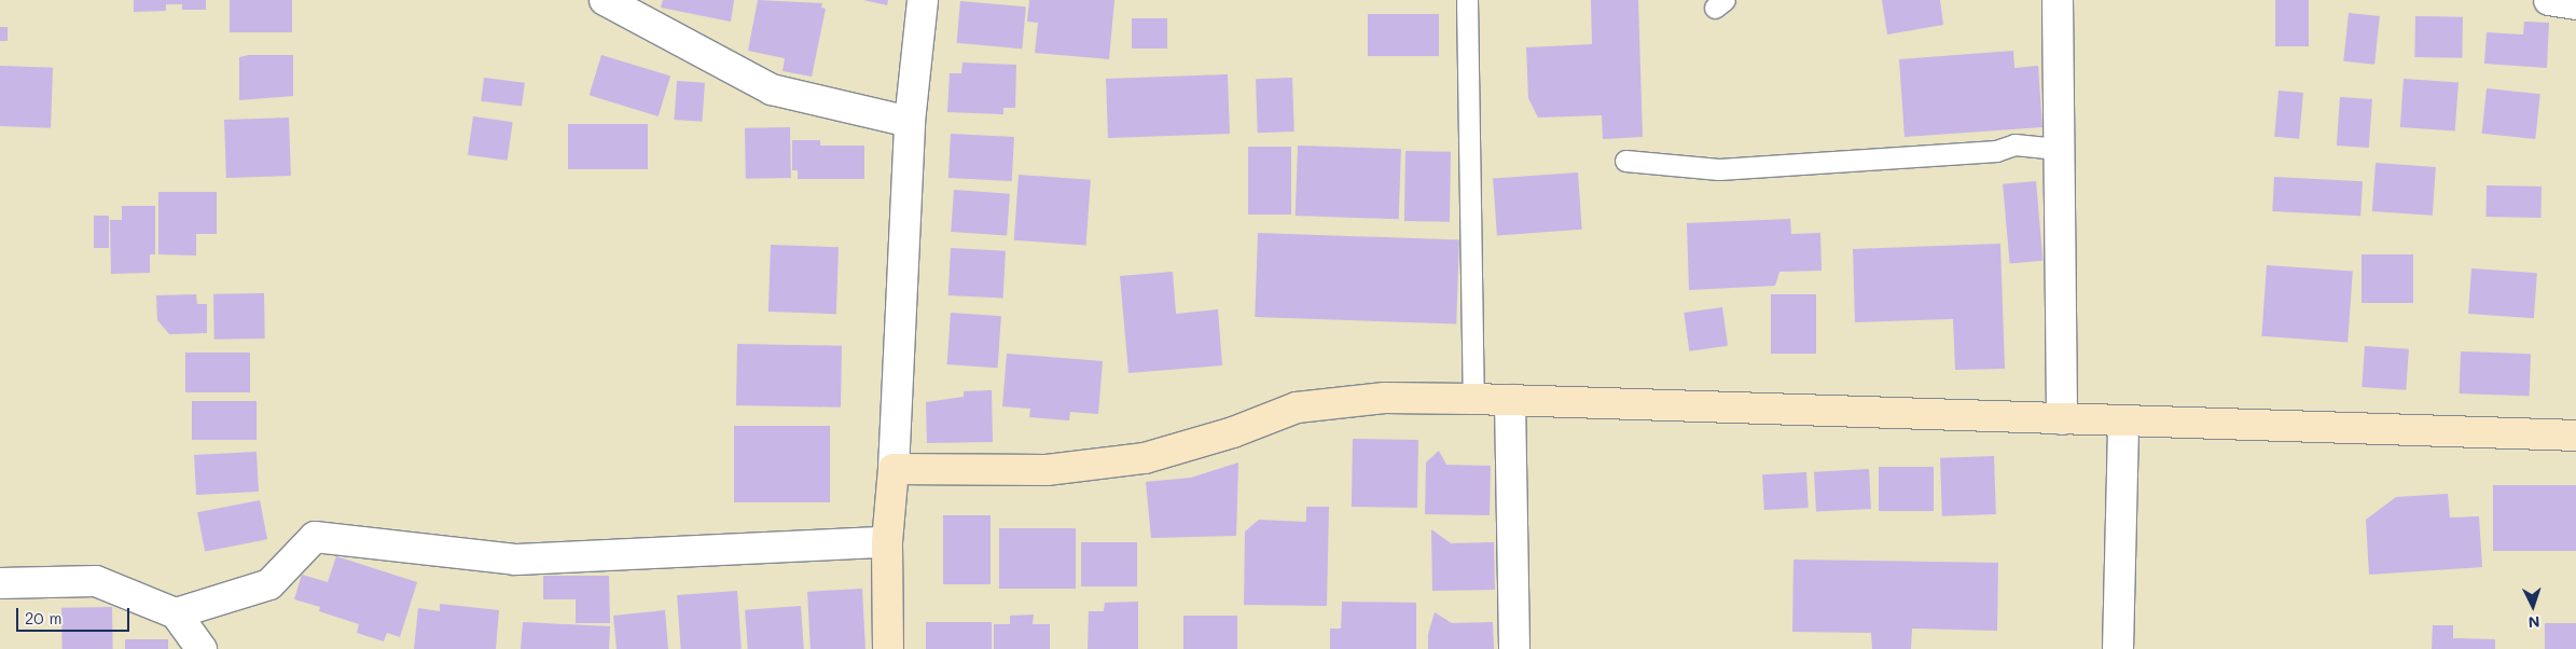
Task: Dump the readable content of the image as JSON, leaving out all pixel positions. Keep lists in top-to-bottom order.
{
  "scale_bar": "20 m",
  "north": "bottom"
}
